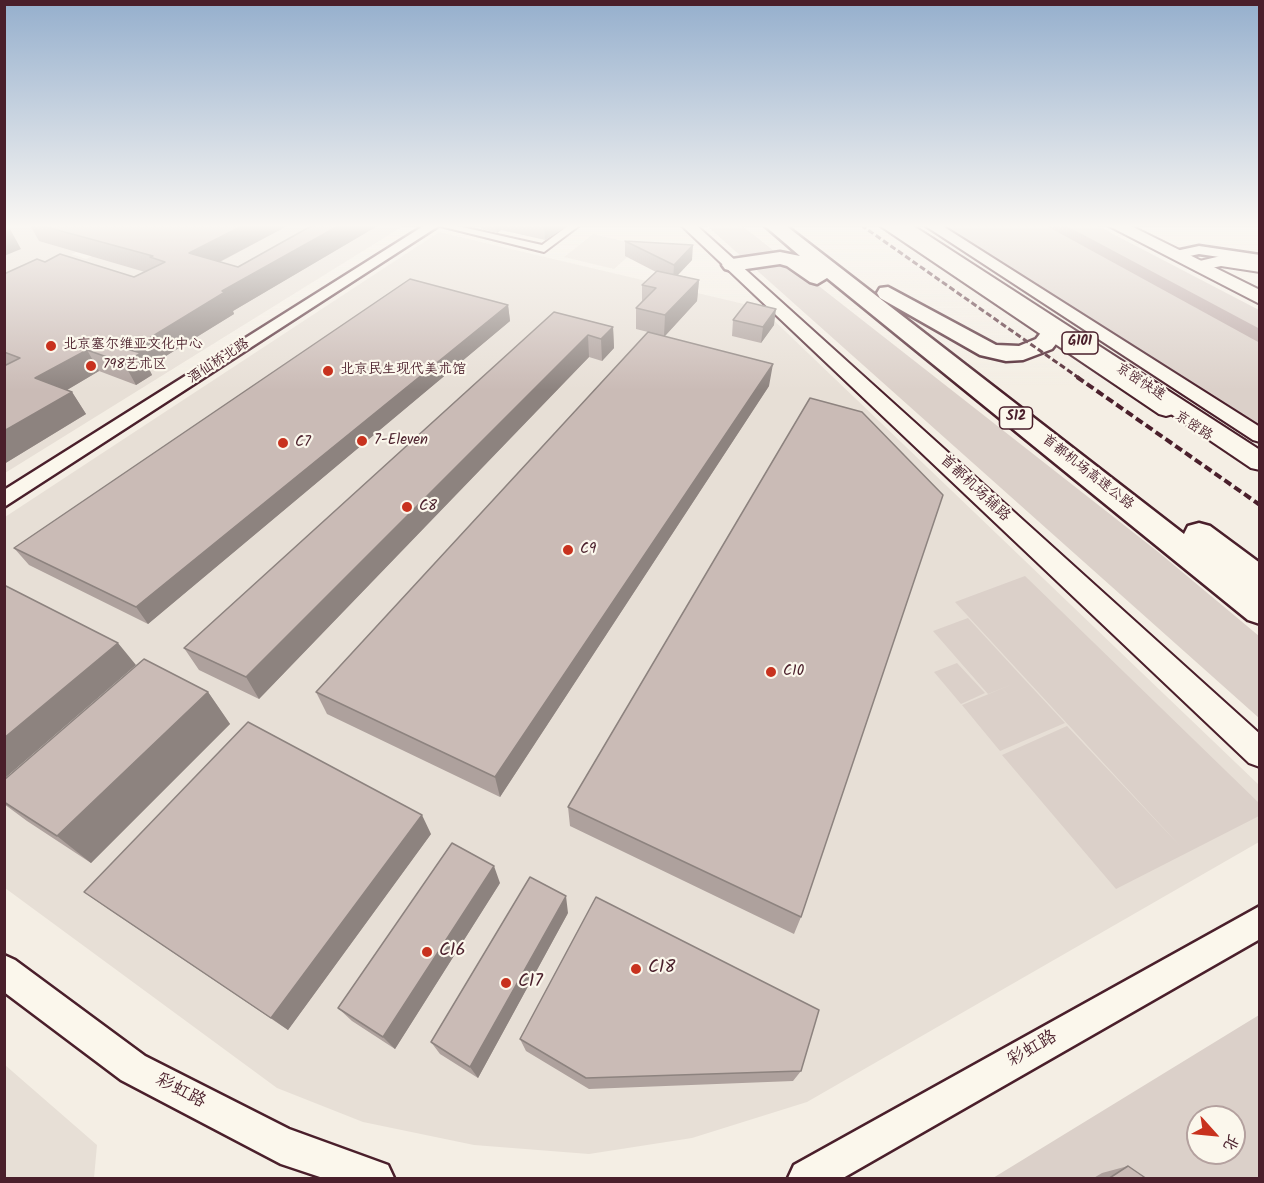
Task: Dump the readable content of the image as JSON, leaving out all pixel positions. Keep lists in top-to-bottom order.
{
  "streets": {
    "highway": [
      "G101",
      "京密快速",
      "S12",
      "首都机场高速公路"
    ],
    "main road": ["京密路", "首都机场辅路"],
    "street": ["酒仙桥北路", "彩虹路"]
  },
  "places": [
    "北京塞尔维亚文化中心",
    "798艺术区",
    "北京民生现代美术馆",
    "7-Eleven",
    "C7",
    "C8",
    "C9",
    "C10",
    "C16",
    "C18",
    "C17"
  ],
  "north": "bottom right"
}
